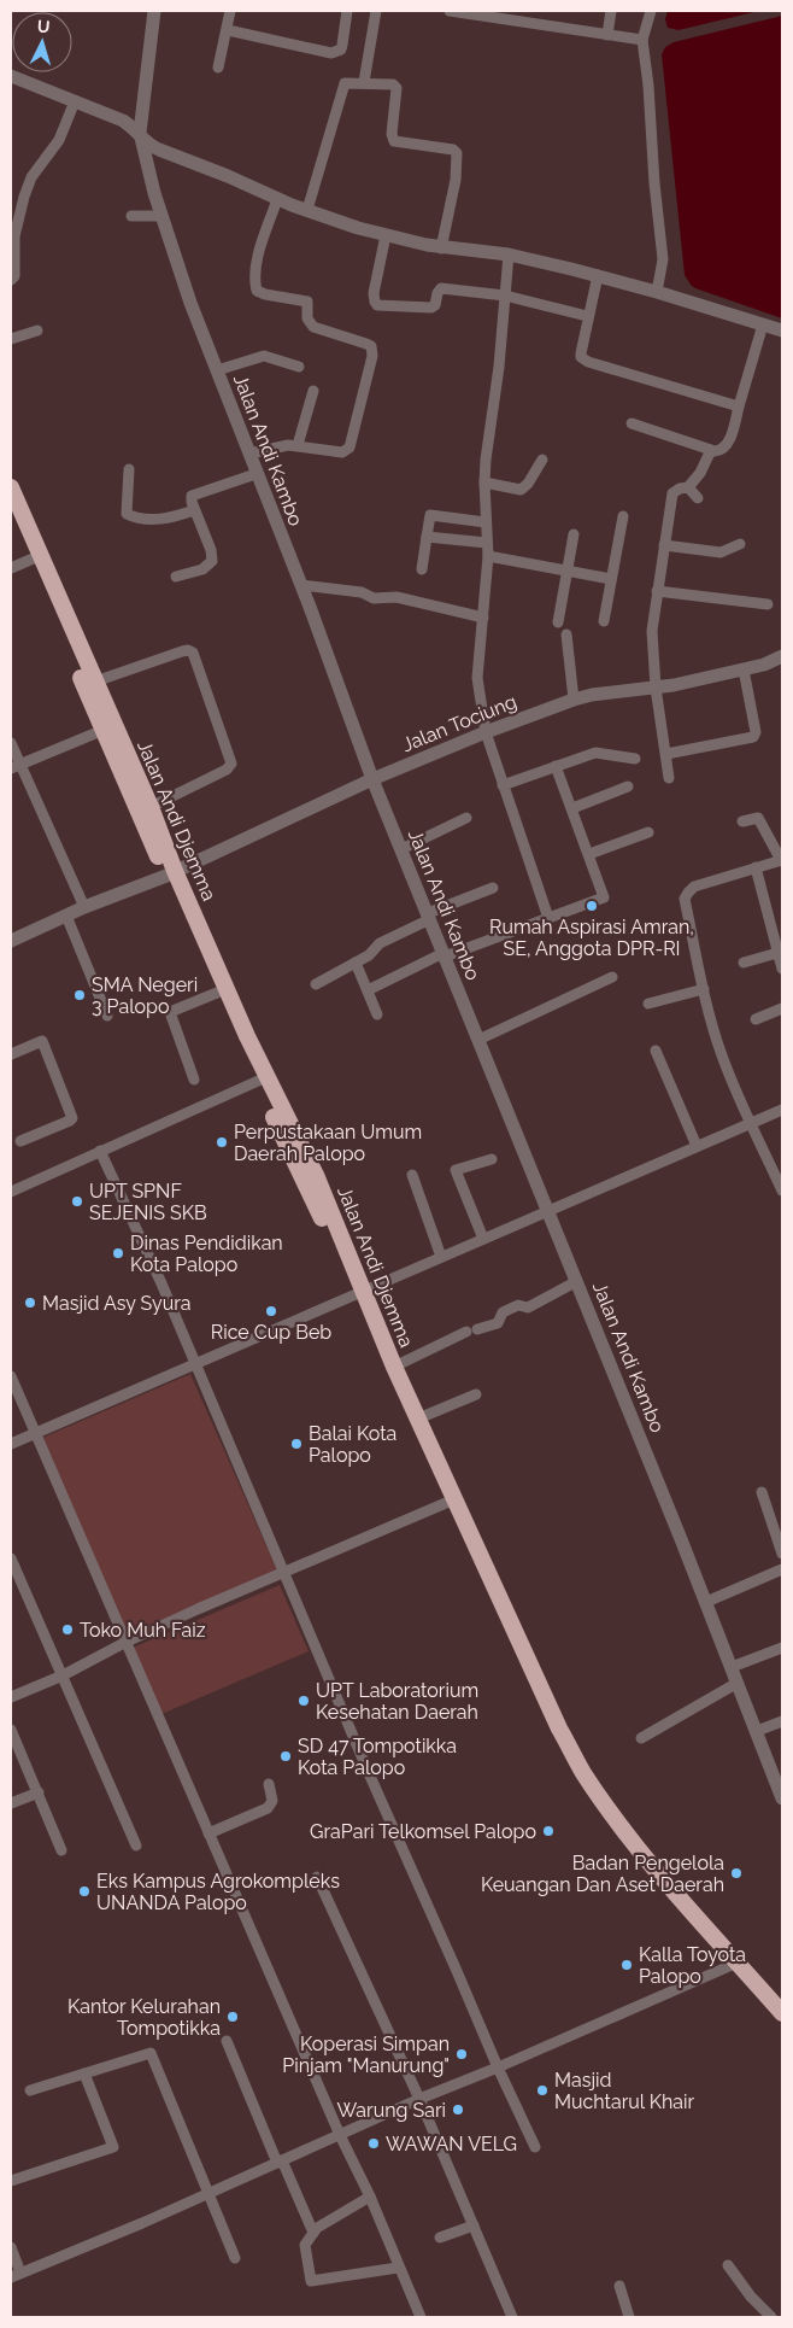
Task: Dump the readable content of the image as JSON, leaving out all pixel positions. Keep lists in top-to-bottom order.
{
  "streets": {
    "highway": ["Jalan Andi Djemma"],
    "street": ["Jalan Andi Kambo", "Jalan Tociung"]
  },
  "crossings": [
    ["Jalan Andi Kambo", "Jalan Tociung"],
    ["Jalan Tociung", "Jalan Andi Djemma"]
  ],
  "places": [
    "Rumah Aspirasi Amran, SE, Anggota DPR-RI",
    "SMA Negeri 3 Palopo",
    "Perpustakaan Umum Daerah Palopo",
    "UPT SPNF SEJENIS SKB",
    "Dinas Pendidikan Kota Palopo",
    "Masjid Asy Syura",
    "Rice Cup Beb",
    "Balai Kota Palopo",
    "Toko Muh Faiz",
    "UPT Laboratorium Kesehatan Daerah",
    "SD 47 Tompotikka Kota Palopo",
    "GraPari Telkomsel Palopo",
    "Badan Pengelola Keuangan Dan Aset Daerah",
    "Eks Kampus Agrokompleks UNANDA Palopo",
    "Kalla Toyota Palopo",
    "Kantor Kelurahan Tompotikka",
    "Koperasi Simpan Pinjam \"Manurung\"",
    "Masjid Muchtarul Khair",
    "Warung Sari",
    "WAWAN VELG"
  ],
  "north": "top"
}
